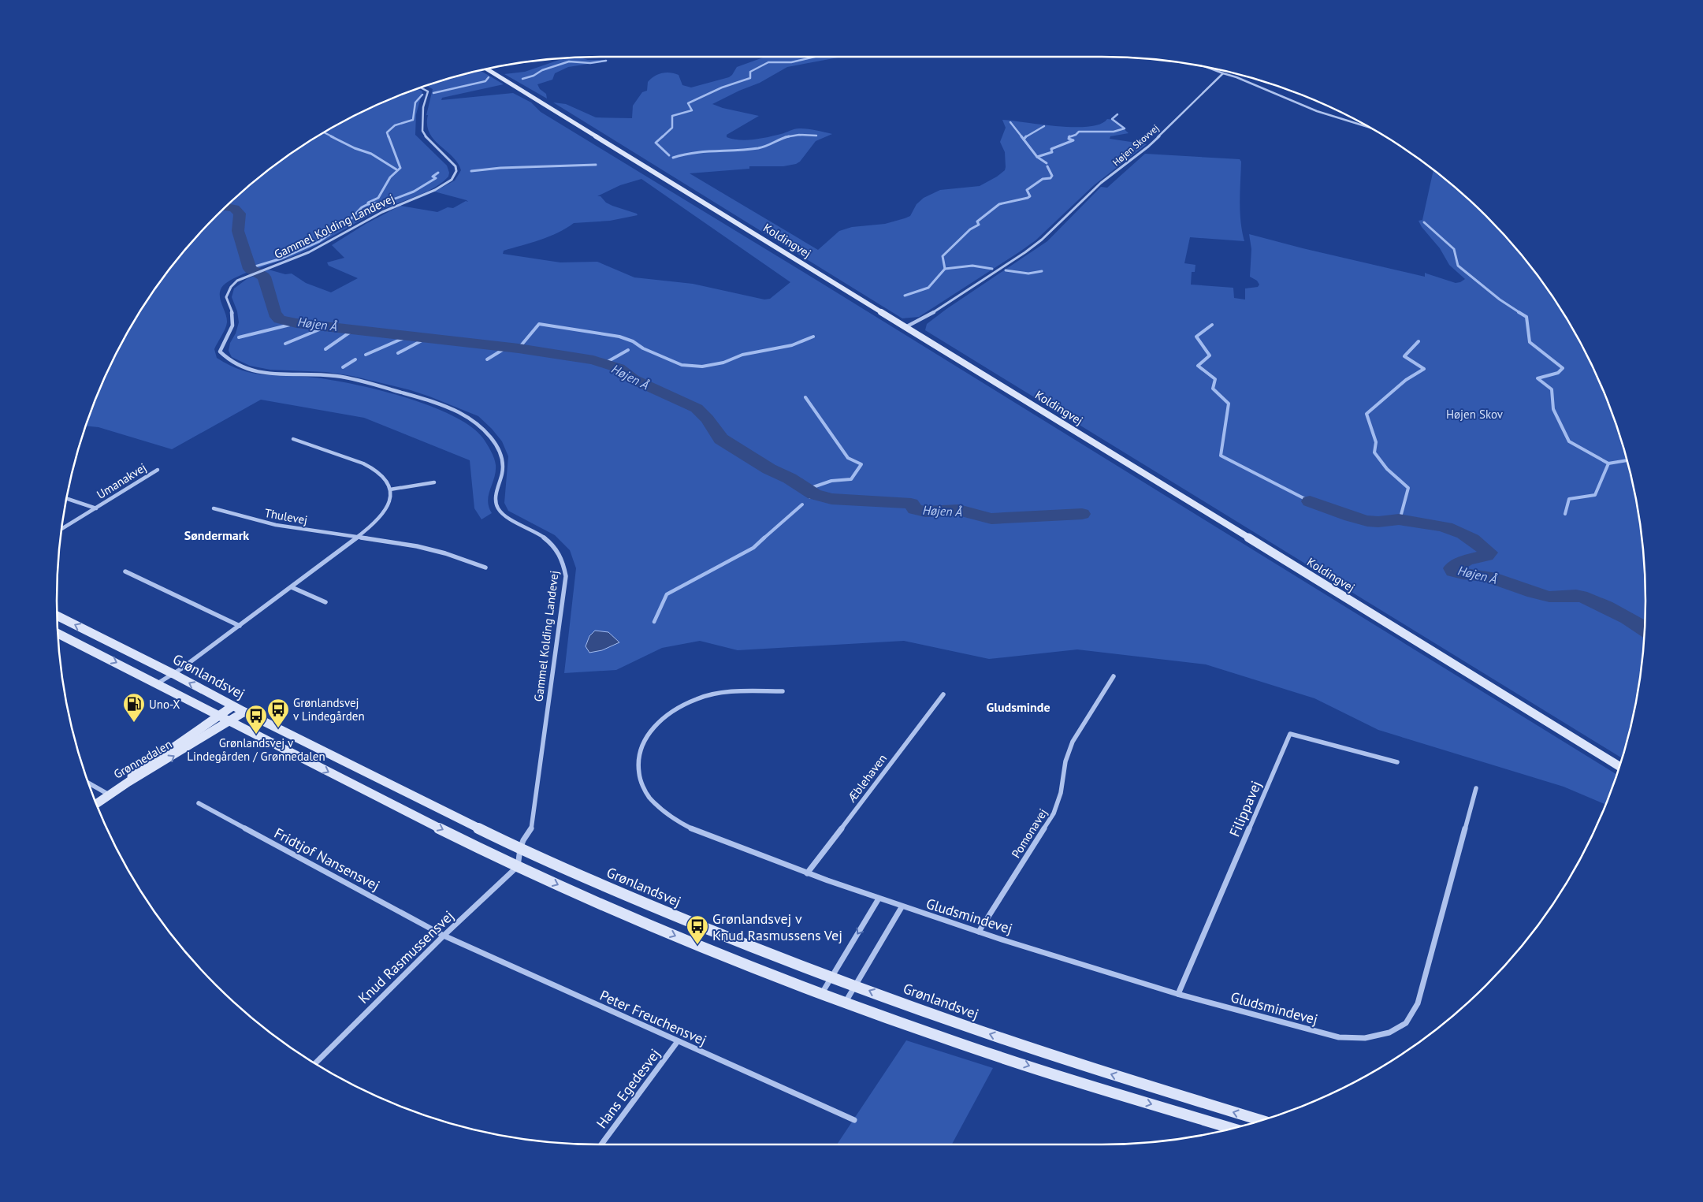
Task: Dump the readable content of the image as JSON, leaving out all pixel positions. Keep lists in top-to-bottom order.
{
  "streets": {
    "street": [
      "Højen Skovvej",
      "Gammel Kolding Landevej",
      "Koldingvej",
      "Umanakvej",
      "Thulevej",
      "Grønlandsvej",
      "Grønnedalen",
      "Æblehaven",
      "Filippavej",
      "Pomonavej",
      "Fridtjof Nansensvej",
      "Gludsmindevej",
      "Knud Rasmussensvej",
      "Peter Freuchensvej",
      "Hans Egedesvej"
    ]
  },
  "crossings": [
    ["Højen Skovvej", "Koldingvej"],
    ["Gammel Kolding Landevej", "Grønlandsvej"],
    ["Gammel Kolding Landevej", "Knud Rasmussensvej"],
    ["Grønlandsvej", "Grønnedalen"],
    ["Æblehaven", "Gludsmindevej"],
    ["Filippavej", "Gludsmindevej"],
    ["Pomonavej", "Gludsmindevej"],
    ["Fridtjof Nansensvej", "Knud Rasmussensvej"],
    ["Fridtjof Nansensvej", "Peter Freuchensvej"],
    ["Knud Rasmussensvej", "Peter Freuchensvej"],
    ["Peter Freuchensvej", "Hans Egedesvej"]
  ],
  "districts": ["Søndermark", "Gludsminde"],
  "water": ["Højen Å"],
  "parks": ["Højen Skov"],
  "places": {
    "fuel station": ["Uno-X"],
    "bus stop": ["Grønlandsvej v Lindegården", "Grønlandsvej v Lindegården / Grønnedalen", "Grønlandsvej v Knud Rasmussens Vej"]
  }
}
